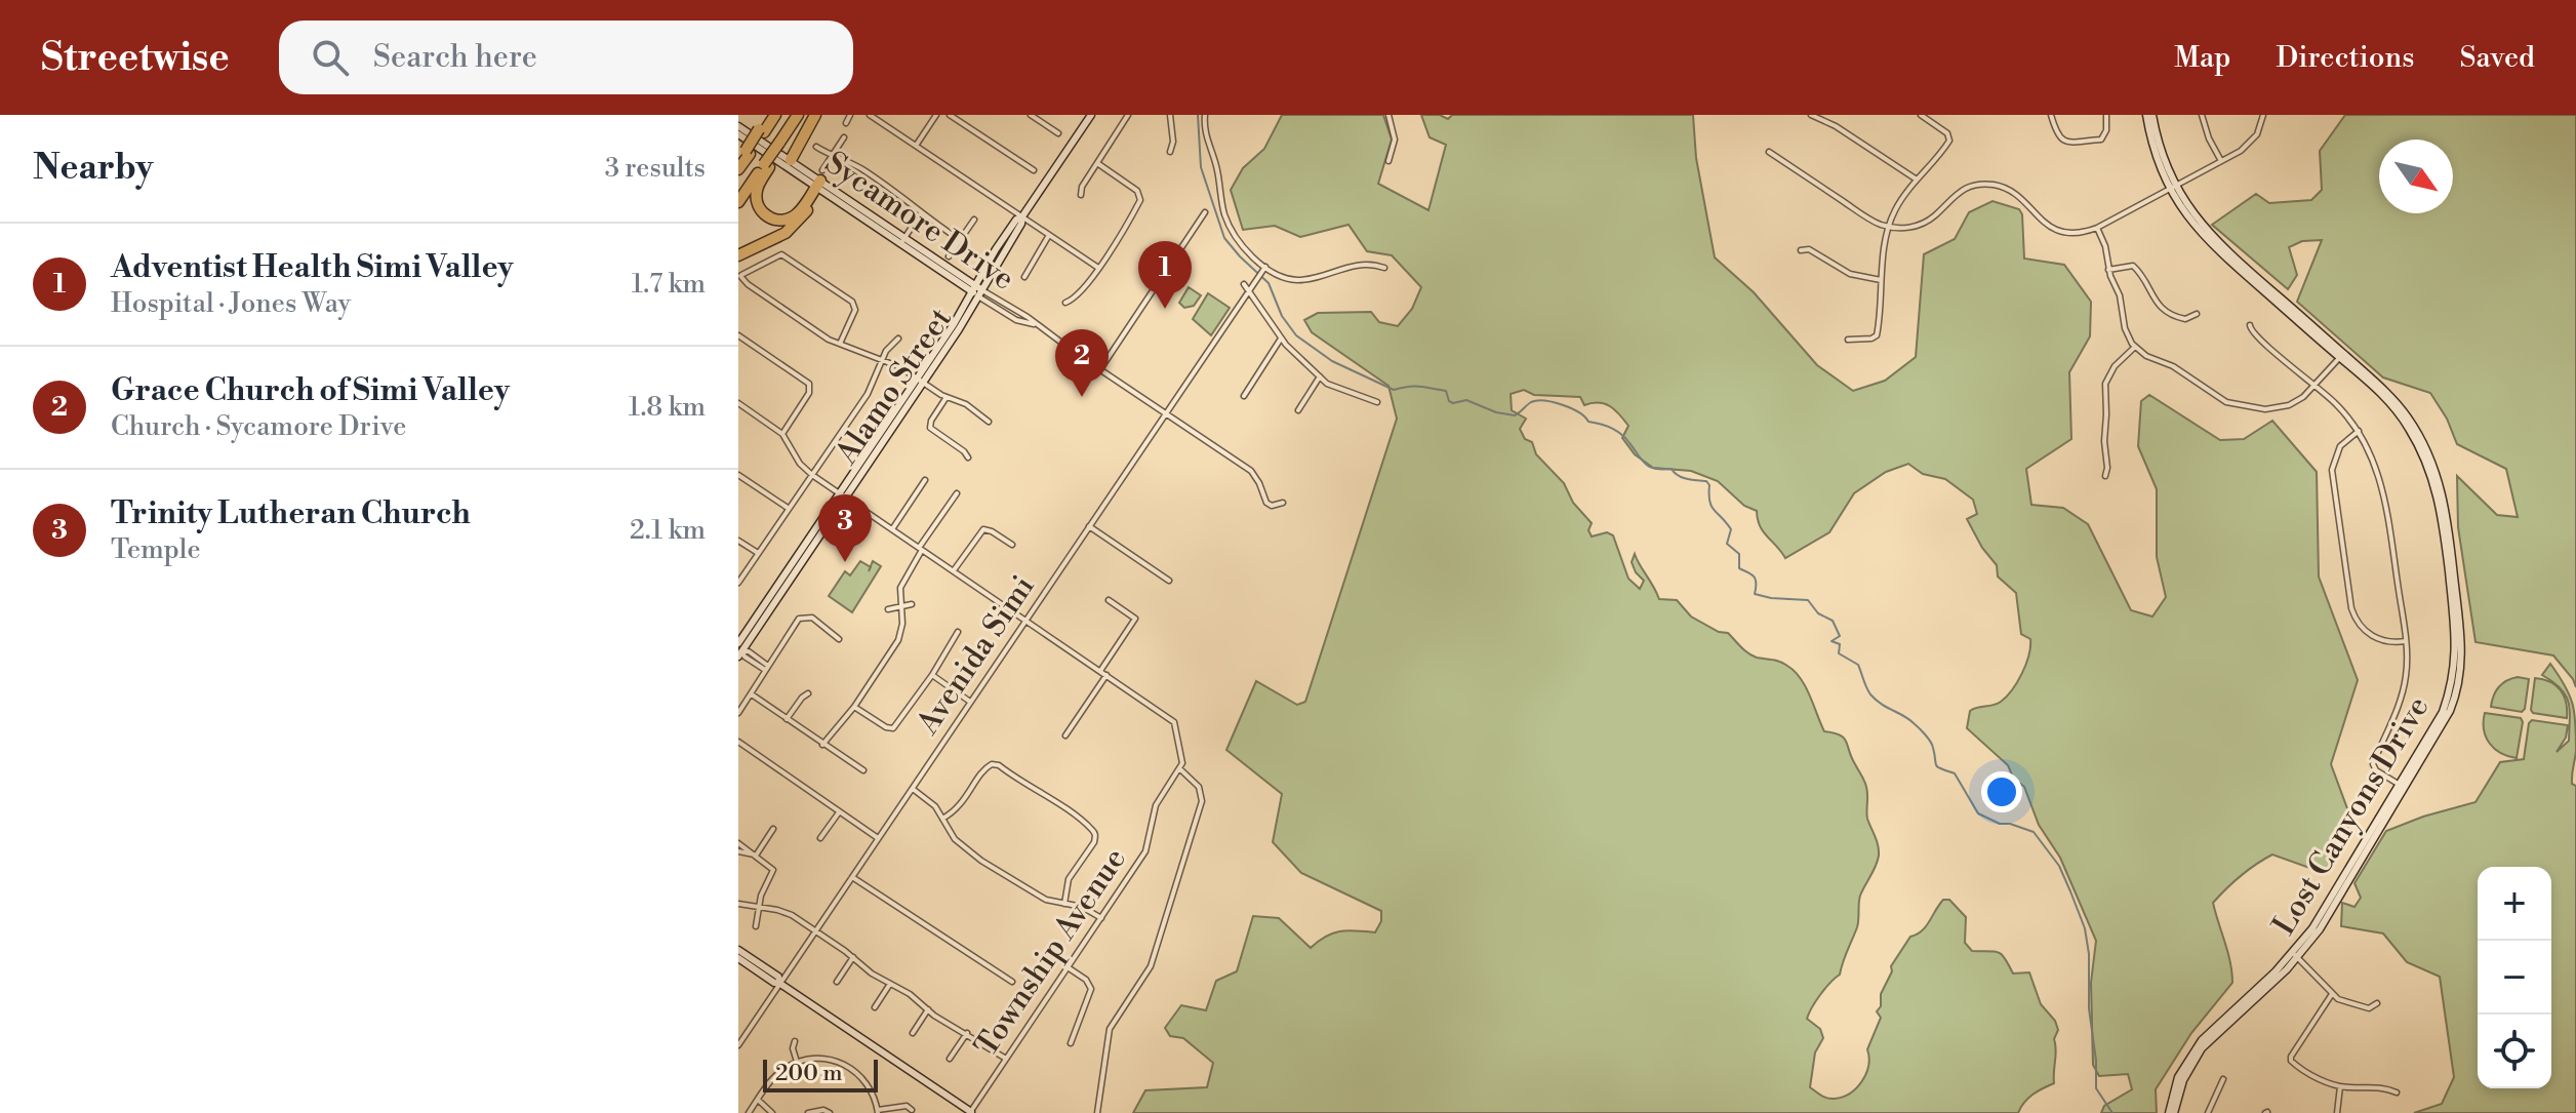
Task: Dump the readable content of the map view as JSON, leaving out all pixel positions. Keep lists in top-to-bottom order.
{
  "streets": {
    "street": [
      "Sycamore Drive",
      "Alamo Street",
      "Avenida Simi",
      "Lost Canyons Drive",
      "Township Avenue"
    ]
  },
  "crossings": [
    ["Sycamore Drive", "Alamo Street"],
    ["Sycamore Drive", "Avenida Simi"]
  ],
  "scale_bar": "200 m",
  "north": "bottom right",
  "page": {
    "header": "Streetwise",
    "search": "Search here",
    "nav": ["Map", "Directions", "Saved"],
    "heading": ["Nearby", "3 results"],
    "list": [
      {
        "mark": "1",
        "name": "Adventist Health Simi Valley",
        "note": "Hospital · Jones Way",
        "value": "1.7 km"
      },
      {
        "mark": "2",
        "name": "Grace Church of Simi Valley",
        "note": "Church · Sycamore Drive",
        "value": "1.8 km"
      },
      {
        "mark": "3",
        "name": "Trinity Lutheran Church",
        "note": "Temple",
        "value": "2.1 km"
      }
    ],
    "pins": ["1", "2", "3"],
    "map_buttons": ["+", "−"],
    "scale": "200 m"
  }
}
